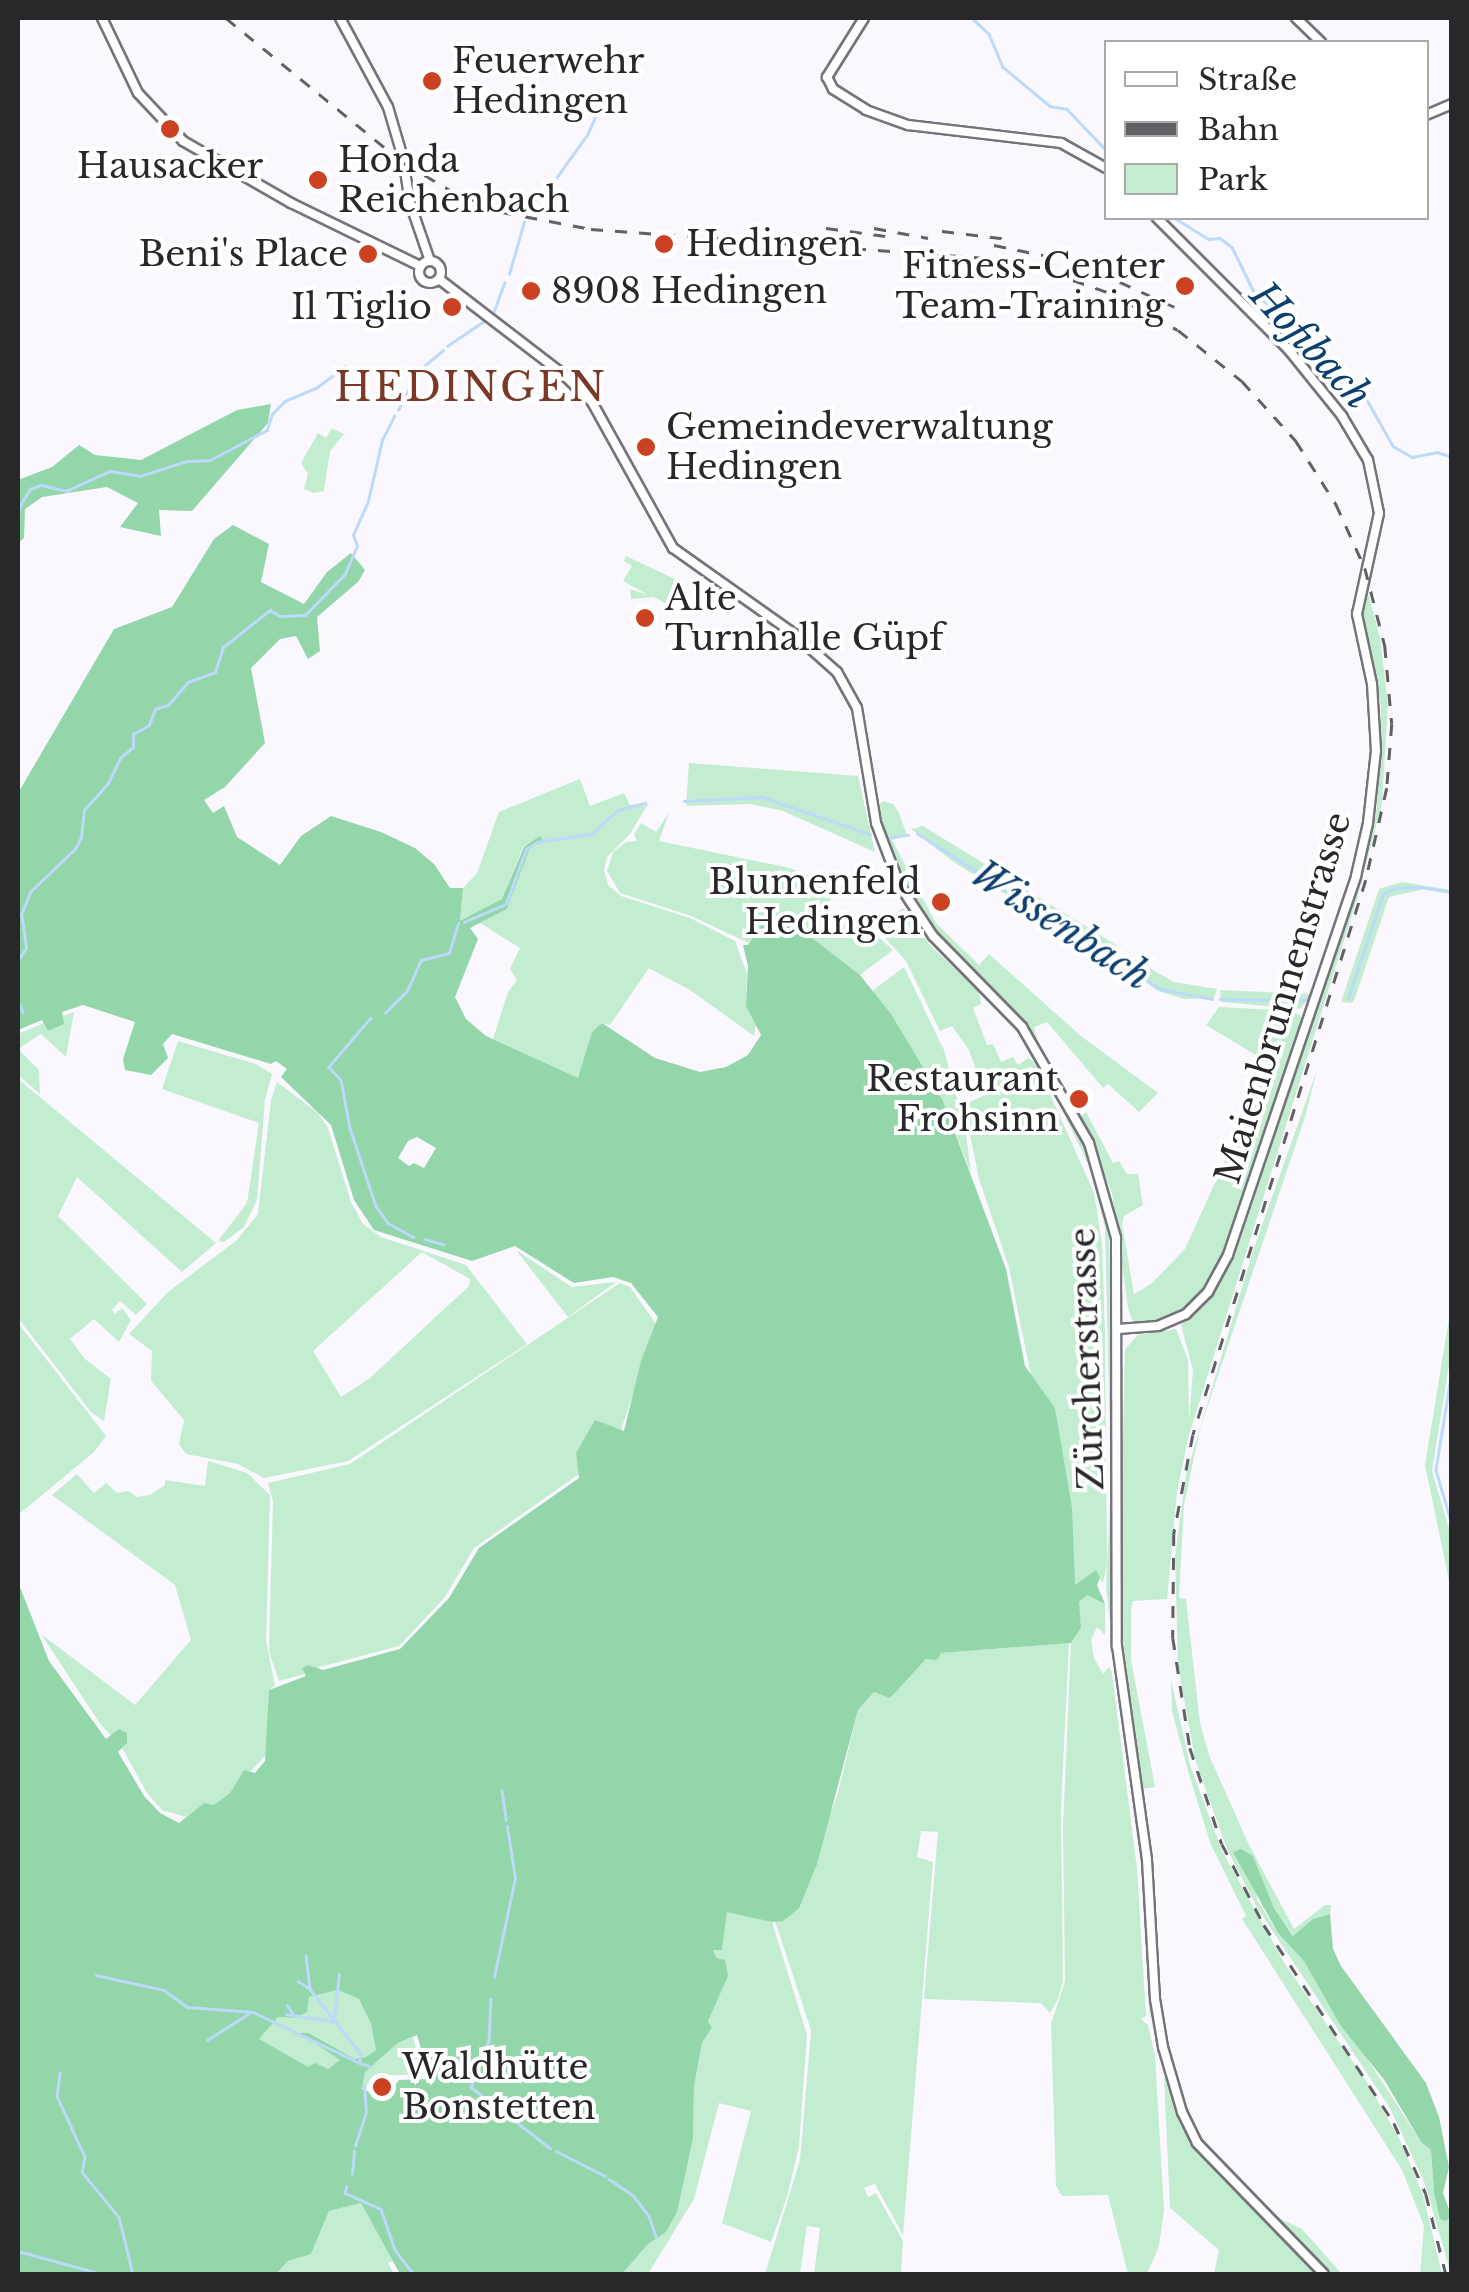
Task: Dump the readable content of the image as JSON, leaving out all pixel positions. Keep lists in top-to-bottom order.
{
  "streets": {
    "main road": ["Maienbrunnenstrasse", "Zürcherstrasse"]
  },
  "crossings": [
    ["Maienbrunnenstrasse", "Zürcherstrasse"]
  ],
  "districts": ["HEDINGEN"],
  "water": ["Hofibach", "Wissenbach"],
  "places": [
    "Feuerwehr Hedingen",
    "Hausacker",
    "Honda Reichenbach",
    "Hedingen",
    "Beni's Place",
    "Fitness-Center Team-Training",
    "8908 Hedingen",
    "Il Tiglio",
    "Gemeindeverwaltung Hedingen",
    "Alte Turnhalle Güpf",
    "Blumenfeld Hedingen",
    "Restaurant Frohsinn",
    "Waldhütte Bonstetten"
  ],
  "legend": ["Straße", "Bahn", "Park"]
}
